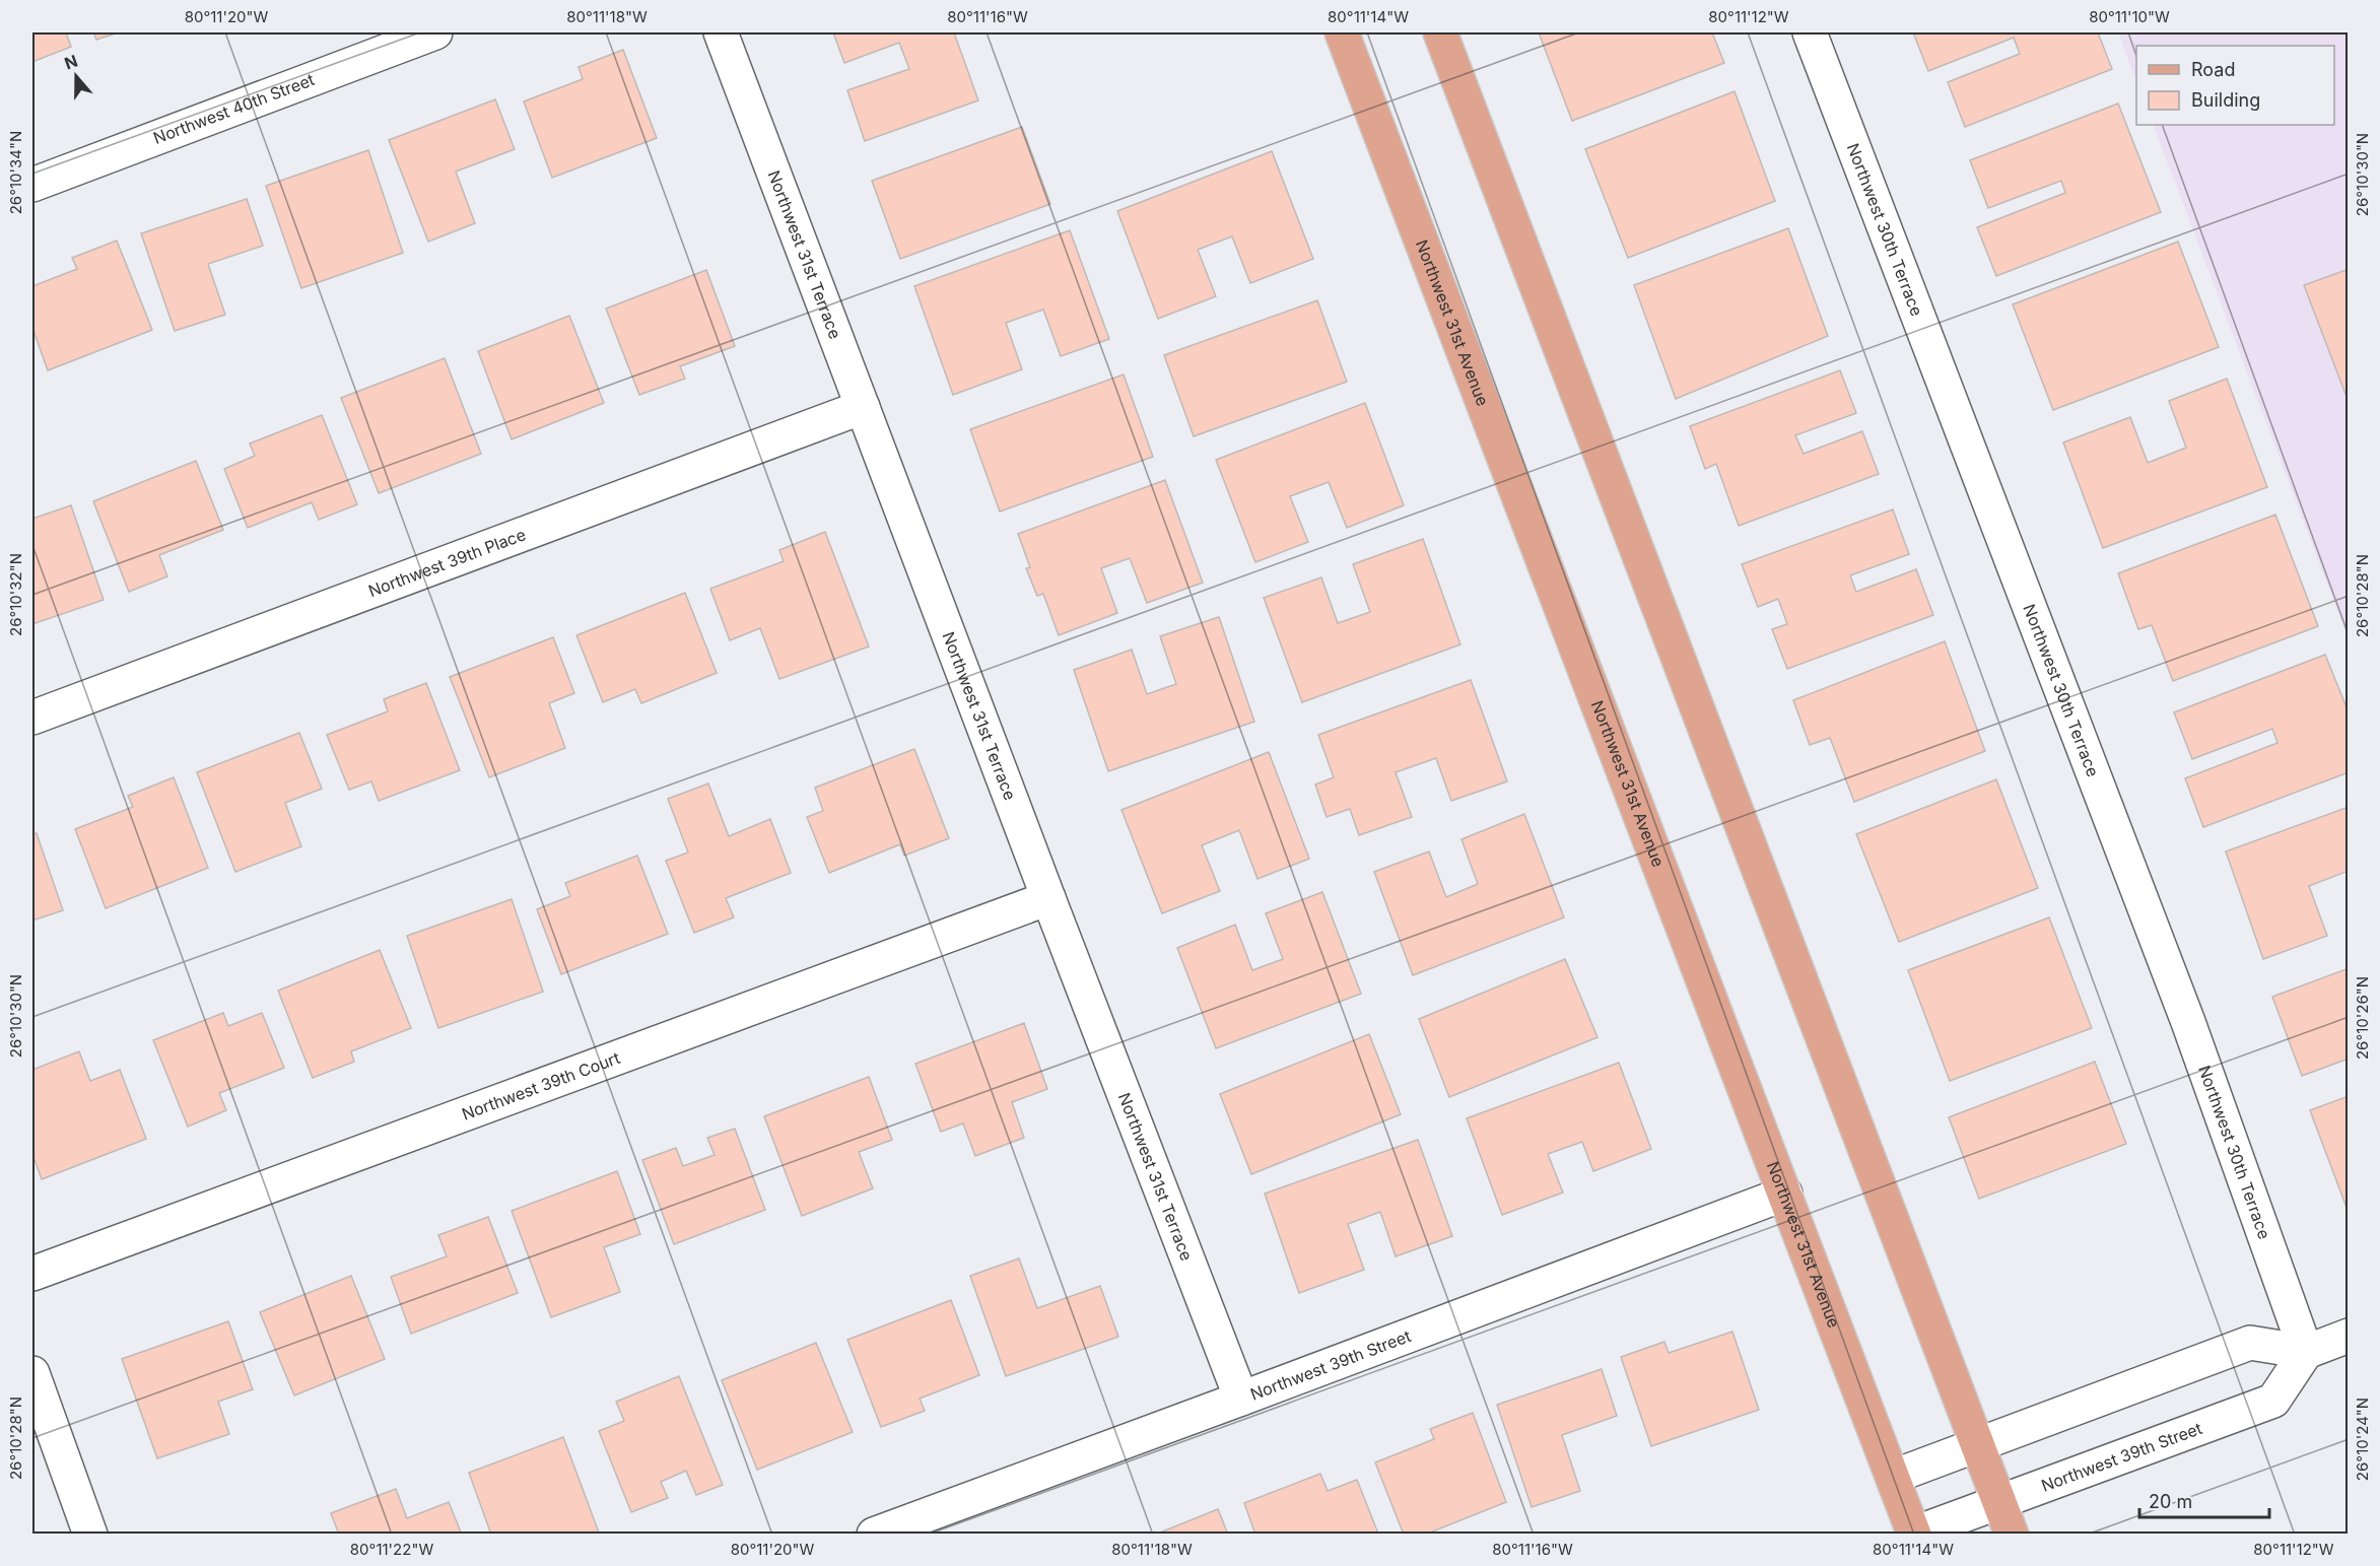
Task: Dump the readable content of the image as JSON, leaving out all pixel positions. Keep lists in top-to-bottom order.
{
  "streets": {
    "main road": ["Northwest 31st Avenue"],
    "street": [
      "Northwest 40th Street",
      "Northwest 30th Terrace",
      "Northwest 31st Terrace",
      "Northwest 39th Place",
      "Northwest 39th Court",
      "Northwest 39th Street"
    ]
  },
  "crossings": [
    ["Northwest 30th Terrace", "Northwest 39th Street"],
    ["Northwest 31st Terrace", "Northwest 39th Place"],
    ["Northwest 31st Terrace", "Northwest 39th Court"],
    ["Northwest 31st Terrace", "Northwest 39th Street"],
    ["Northwest 31st Avenue", "Northwest 39th Street"]
  ],
  "legend": ["Road", "Building"],
  "scale_bar": "20 m",
  "north": "top",
  "coordinates": [
    "80°11'20\"W",
    "80°11'18\"W",
    "80°11'16\"W",
    "80°11'14\"W",
    "80°11'12\"W",
    "80°11'10\"W",
    "26°10'34\"N",
    "26°10'30\"N",
    "26°10'32\"N",
    "26°10'28\"N",
    "26°10'26\"N",
    "26°10'24\"N",
    "80°11'22\"W"
  ]
}
